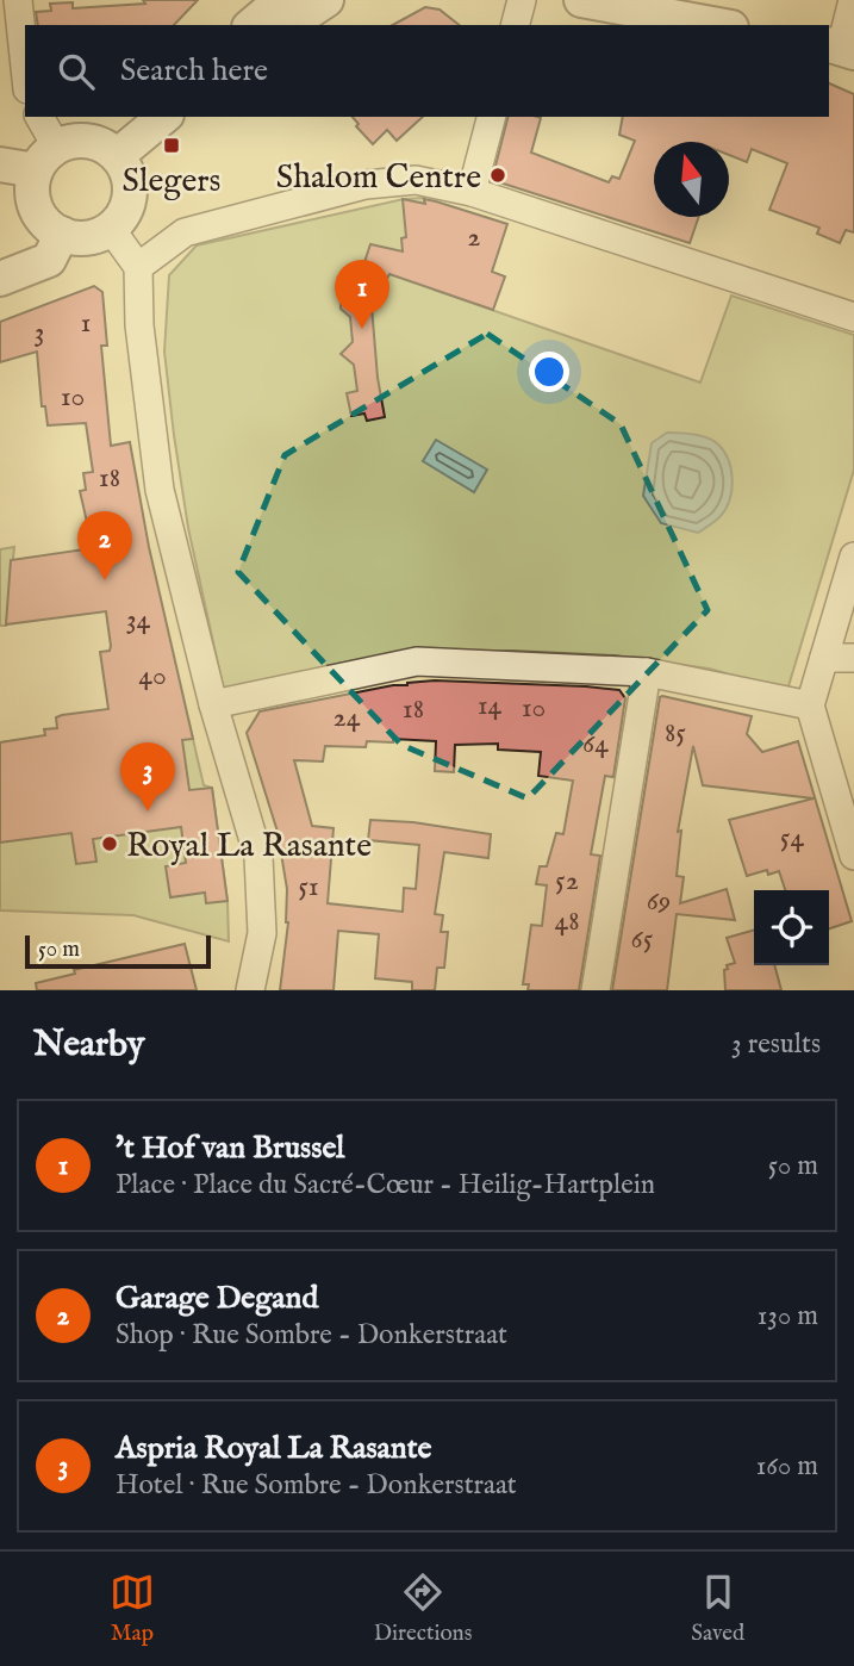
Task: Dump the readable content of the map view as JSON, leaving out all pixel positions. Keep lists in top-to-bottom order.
{
  "places": {
    "transit": ["Slegers"],
    "other": ["Shalom Centre", "Royal La Rasante"]
  },
  "house_numbers": [
    "2",
    "1",
    "3",
    "10",
    "18",
    "34",
    "40",
    "14",
    "10",
    "18",
    "24",
    "85",
    "64",
    "54",
    "52",
    "51",
    "69",
    "48",
    "65"
  ],
  "scale_bar": "50 m",
  "north": "top",
  "page": {
    "search": "Search here",
    "pins": ["1", "2", "3"],
    "scale": "50 m",
    "heading": ["Nearby", "3 results"],
    "list": [
      {
        "mark": "1",
        "name": "'t Hof van Brussel",
        "note": "Place · Place du Sacré-Cœur - Heilig-Hartplein",
        "value": "50 m"
      },
      {
        "mark": "2",
        "name": "Garage Degand",
        "note": "Shop · Rue Sombre - Donkerstraat",
        "value": "130 m"
      },
      {
        "mark": "3",
        "name": "Aspria Royal La Rasante",
        "note": "Hotel · Rue Sombre - Donkerstraat",
        "value": "160 m"
      }
    ],
    "nav": ["Map", "Directions", "Saved"]
  }
}
